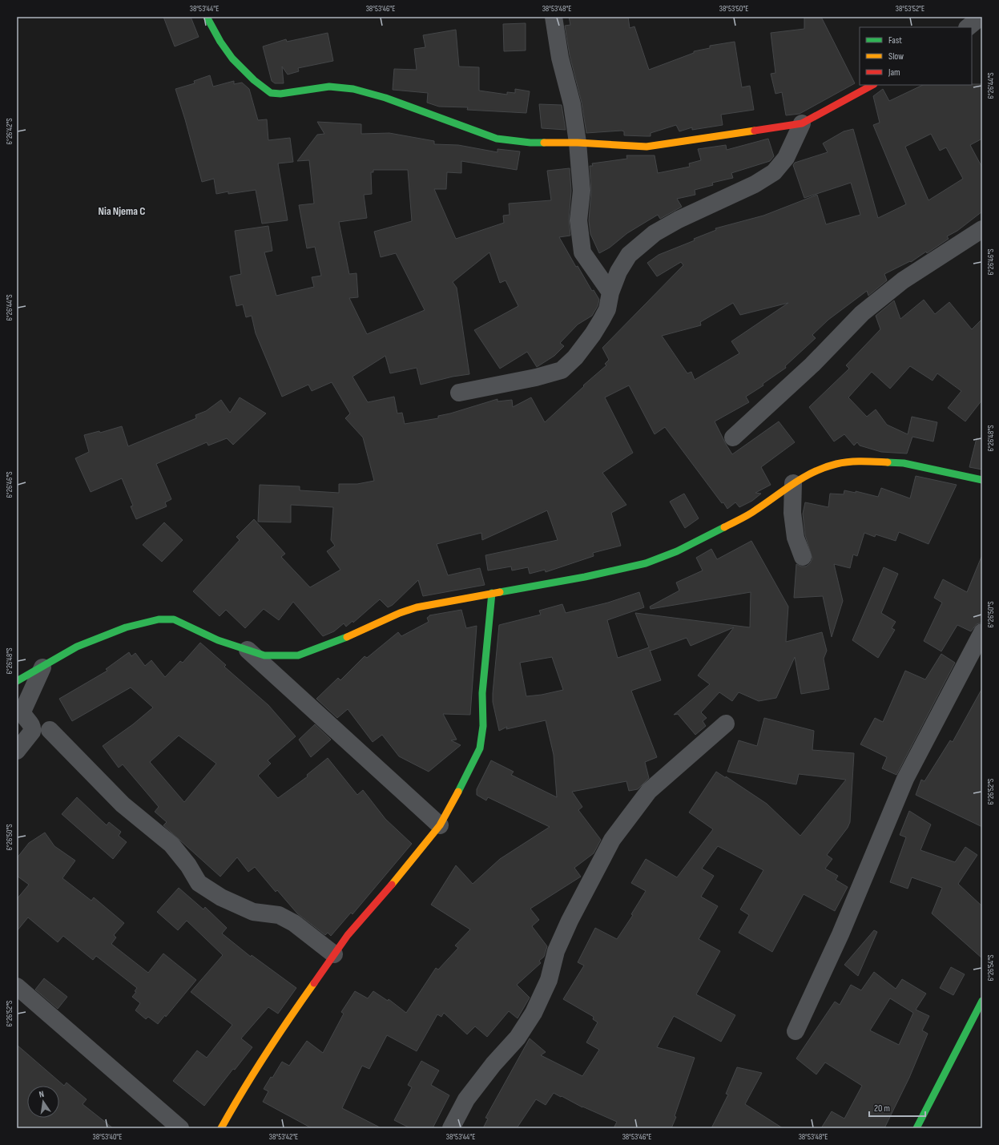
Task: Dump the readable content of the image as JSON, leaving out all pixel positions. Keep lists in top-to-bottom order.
{
  "districts": ["Nia Njema C"],
  "legend": ["Fast", "Slow", "Jam"],
  "scale_bar": "20 m",
  "north": "top",
  "coordinates": [
    "38°53'44\"E",
    "38°53'46\"E",
    "38°53'48\"E",
    "38°53'50\"E",
    "38°53'52\"E",
    "6°26'44\"S",
    "6°26'42\"S",
    "6°26'46\"S",
    "6°26'48\"S",
    "6°26'50\"S",
    "6°26'52\"S",
    "6°26'54\"S",
    "38°53'40\"E",
    "38°53'42\"E"
  ]
}
